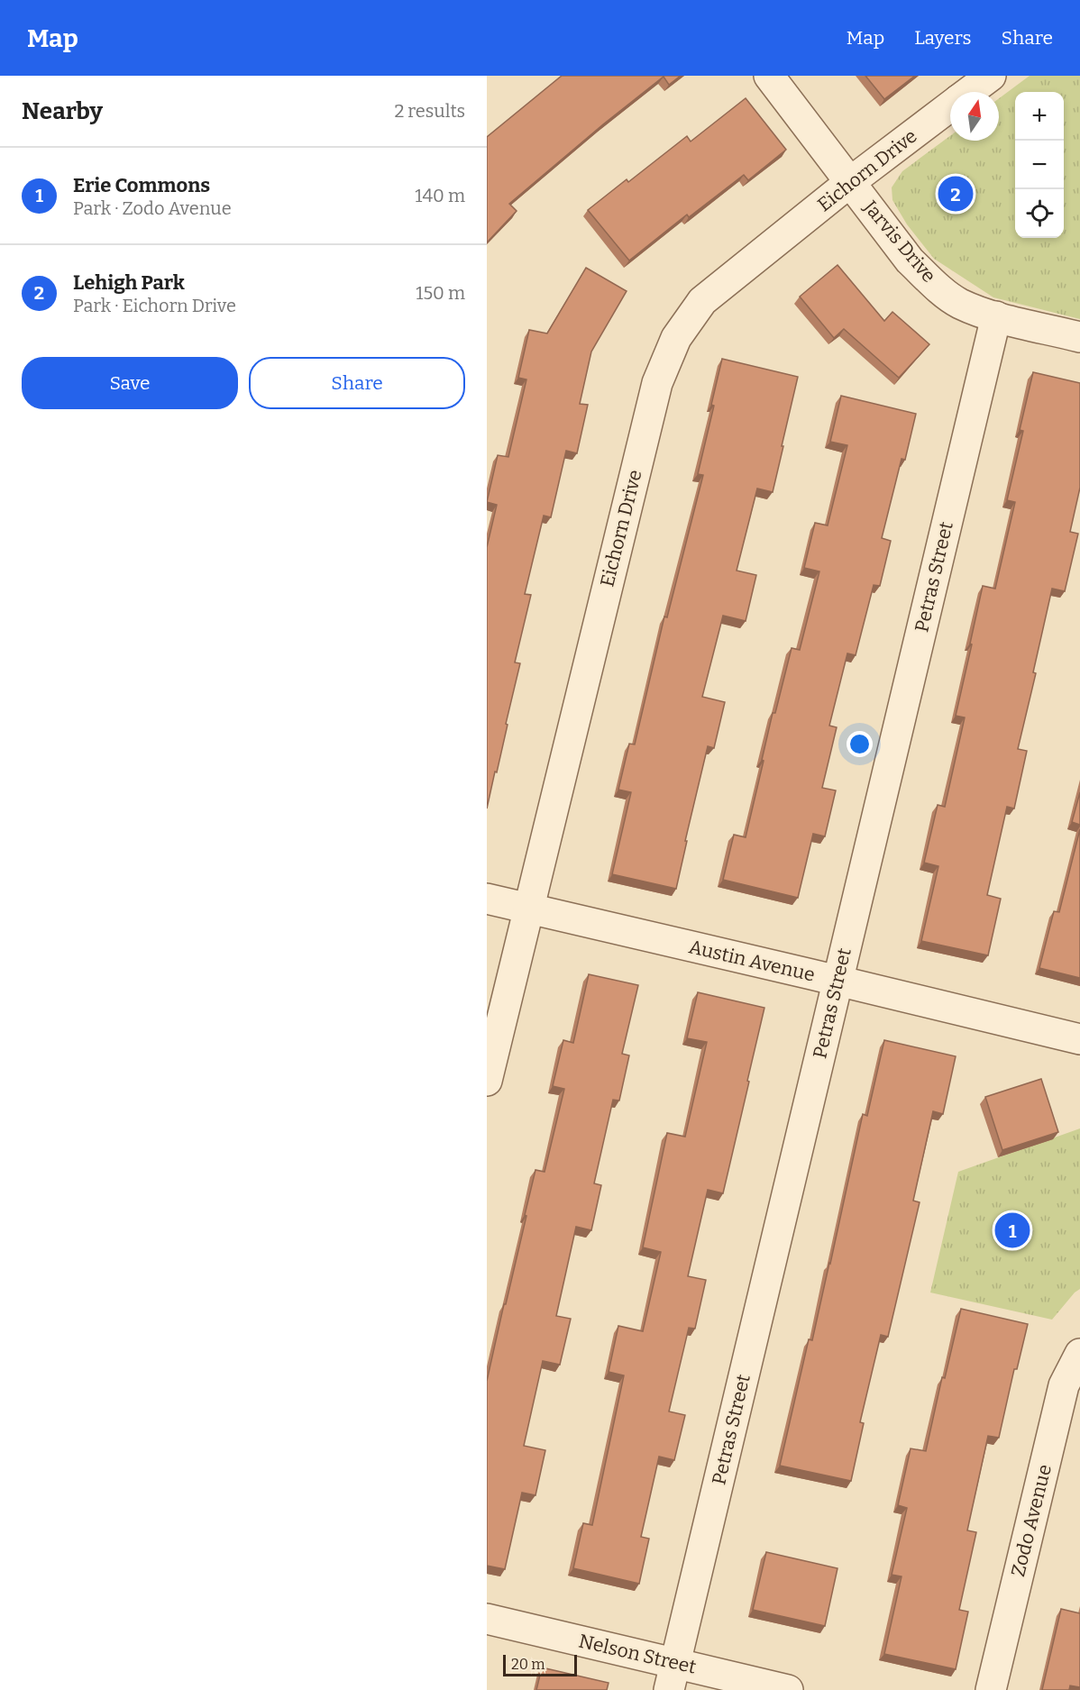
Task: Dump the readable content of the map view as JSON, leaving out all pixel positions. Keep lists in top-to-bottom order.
{
  "streets": {
    "street": [
      "Eichorn Drive",
      "Jarvis Drive",
      "Petras Street",
      "Austin Avenue",
      "Zodo Avenue",
      "Nelson Street"
    ]
  },
  "crossings": [
    ["Eichorn Drive", "Jarvis Drive"],
    ["Eichorn Drive", "Austin Avenue"],
    ["Jarvis Drive", "Petras Street"],
    ["Petras Street", "Austin Avenue"],
    ["Petras Street", "Nelson Street"]
  ],
  "scale_bar": "20 m",
  "north": "top",
  "page": {
    "header": "Map",
    "nav": ["Map", "Layers", "Share"],
    "heading": ["Nearby", "2 results"],
    "map_buttons": ["+", "−"],
    "list": [
      {
        "mark": "1",
        "name": "Erie Commons",
        "note": "Park · Zodo Avenue",
        "value": "140 m"
      },
      {
        "mark": "2",
        "name": "Lehigh Park",
        "note": "Park · Eichorn Drive",
        "value": "150 m"
      }
    ],
    "pins": ["2", "1"],
    "buttons": ["Save", "Share"],
    "scale": "20 m"
  }
}
